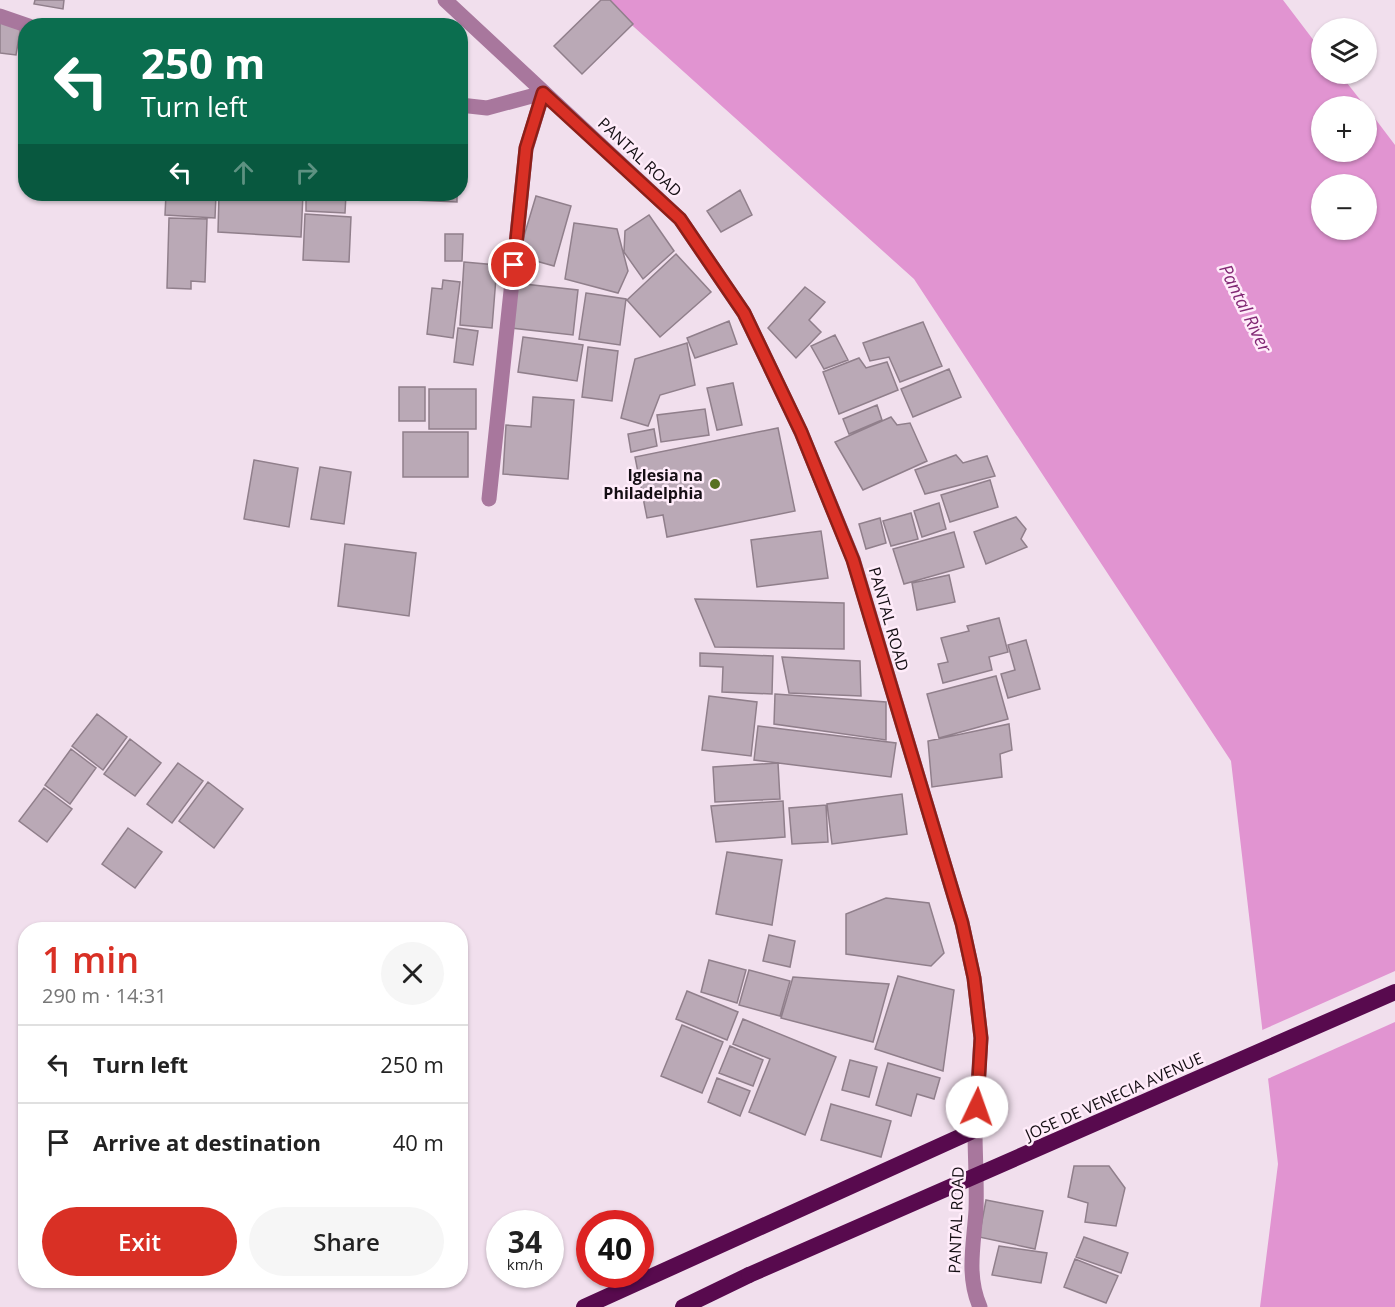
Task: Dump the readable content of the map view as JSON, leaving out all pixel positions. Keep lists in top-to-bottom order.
{
  "streets": {
    "highway": ["JOSE DE VENECIA AVENUE"],
    "street": ["PANTAL ROAD"]
  },
  "water": ["Pantal River"],
  "places": ["Iglesia na Philadelphia"],
  "page": {
    "map_buttons": ["+", "−"],
    "turn": ["250 m", "Turn left"],
    "heading": ["1 min", "290 m · 14:31"],
    "list": [
      {
        "name": "Turn left",
        "value": "250 m"
      },
      {
        "name": "Arrive at destination",
        "value": "40 m"
      }
    ],
    "buttons": ["Exit", "Share"],
    "speed": "34 km/h",
    "limit": "40"
  }
}
